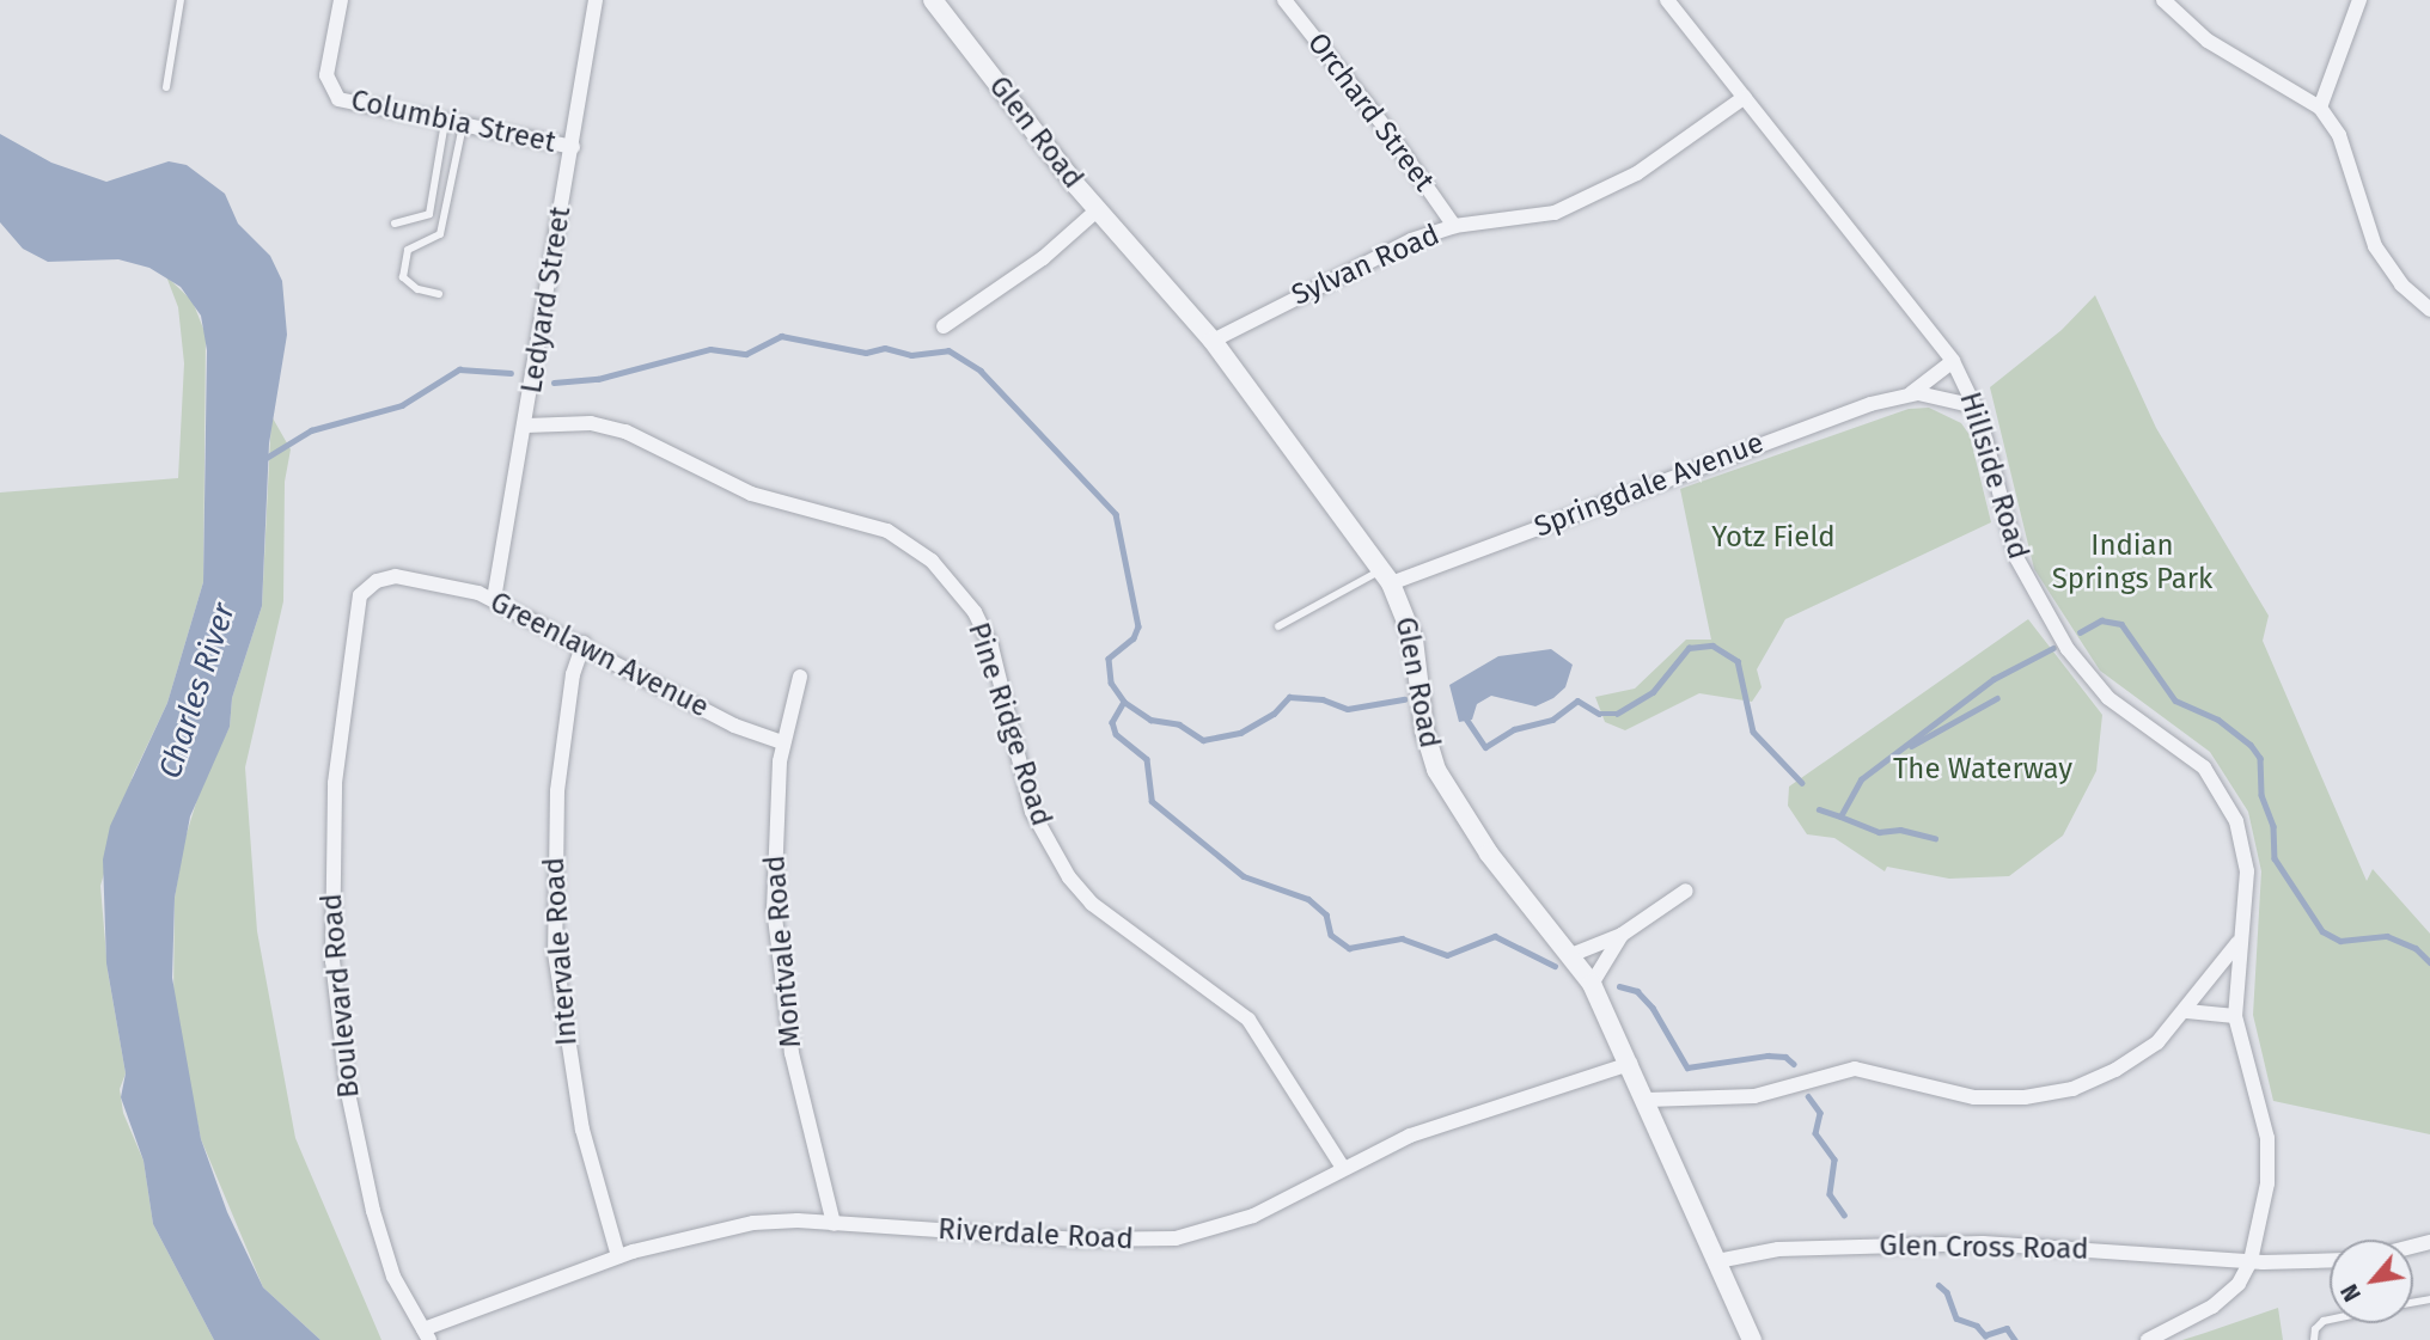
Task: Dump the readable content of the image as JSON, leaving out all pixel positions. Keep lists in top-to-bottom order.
{
  "streets": {
    "street": [
      "Orchard Street",
      "Columbia Street",
      "Glen Road",
      "Sylvan Road",
      "Ledyard Street",
      "Hillside Road",
      "Springdale Avenue",
      "Greenlawn Avenue",
      "Pine Ridge Road",
      "Intervale Road",
      "Montvale Road",
      "Boulevard Road",
      "Riverdale Road",
      "Glen Cross Road"
    ]
  },
  "crossings": [
    ["Orchard Street", "Sylvan Road"],
    ["Columbia Street", "Ledyard Street"],
    ["Glen Road", "Sylvan Road"],
    ["Glen Road", "Springdale Avenue"],
    ["Glen Road", "Riverdale Road"],
    ["Glen Road", "Glen Cross Road"],
    ["Sylvan Road", "Hillside Road"],
    ["Ledyard Street", "Greenlawn Avenue"],
    ["Ledyard Street", "Pine Ridge Road"],
    ["Hillside Road", "Springdale Avenue"],
    ["Hillside Road", "Glen Cross Road"],
    ["Greenlawn Avenue", "Intervale Road"],
    ["Greenlawn Avenue", "Montvale Road"],
    ["Greenlawn Avenue", "Boulevard Road"],
    ["Pine Ridge Road", "Riverdale Road"],
    ["Intervale Road", "Riverdale Road"],
    ["Montvale Road", "Riverdale Road"],
    ["Boulevard Road", "Riverdale Road"]
  ],
  "water": ["Charles River"],
  "parks": ["Yotz Field", "Indian Springs Park", "The Waterway"],
  "north": "bottom left"
}
